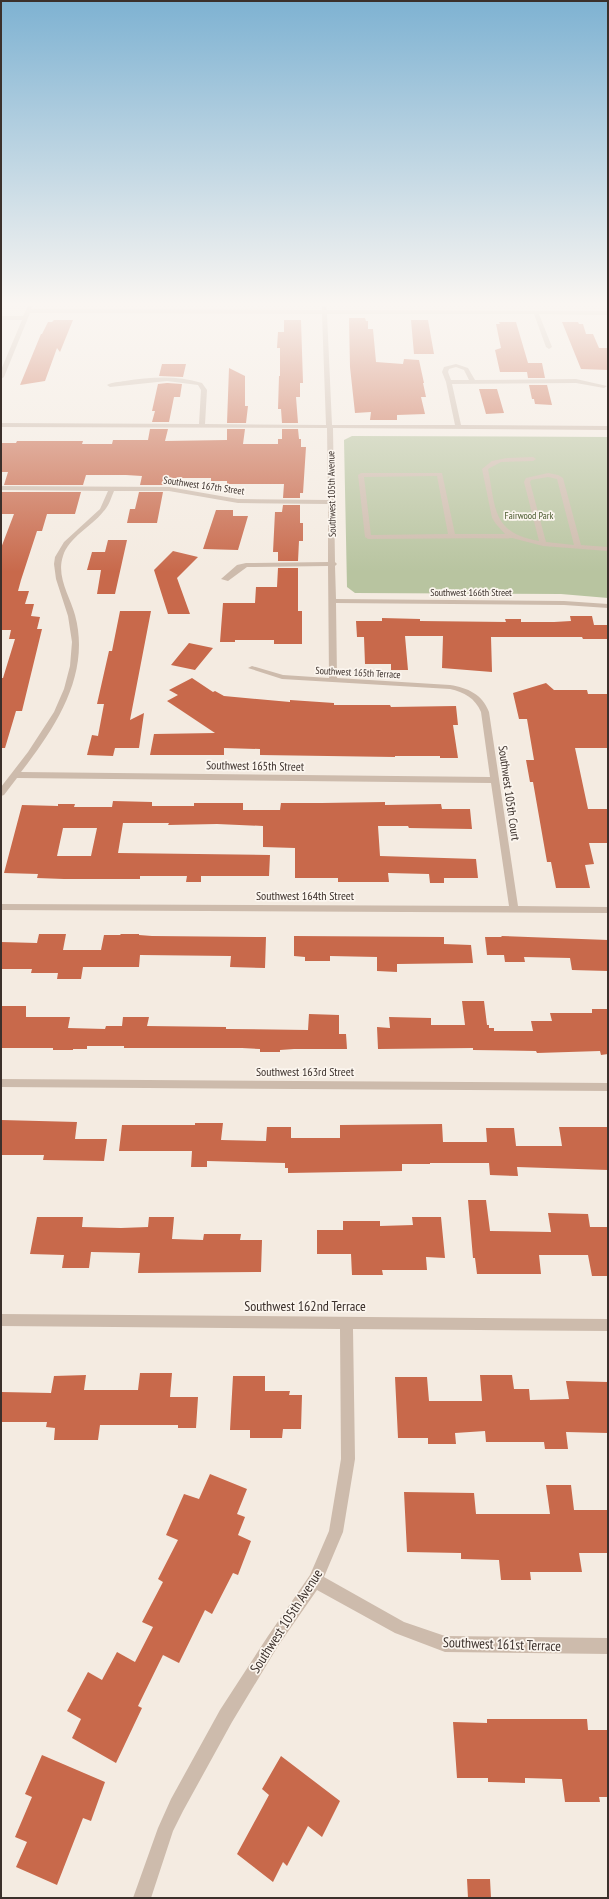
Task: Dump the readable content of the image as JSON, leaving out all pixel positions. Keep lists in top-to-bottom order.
{
  "streets": {
    "street": [
      "Southwest 167th Street",
      "Southwest 105th Avenue",
      "Southwest 166th Street",
      "Southwest 165th Terrace",
      "Southwest 165th Street",
      "Southwest 105th Court",
      "Southwest 164th Street",
      "Southwest 163rd Street",
      "Southwest 162nd Terrace",
      "Southwest 161st Terrace"
    ]
  },
  "crossings": [
    ["Southwest 167th Street", "Southwest 105th Avenue"],
    ["Southwest 105th Avenue", "Southwest 166th Street"],
    ["Southwest 105th Avenue", "Southwest 165th Terrace"],
    ["Southwest 105th Avenue", "Southwest 162nd Terrace"],
    ["Southwest 105th Avenue", "Southwest 161st Terrace"],
    ["Southwest 165th Terrace", "Southwest 105th Court"],
    ["Southwest 165th Street", "Southwest 105th Court"],
    ["Southwest 105th Court", "Southwest 164th Street"]
  ],
  "parks": ["Fairwood Park"]
}
